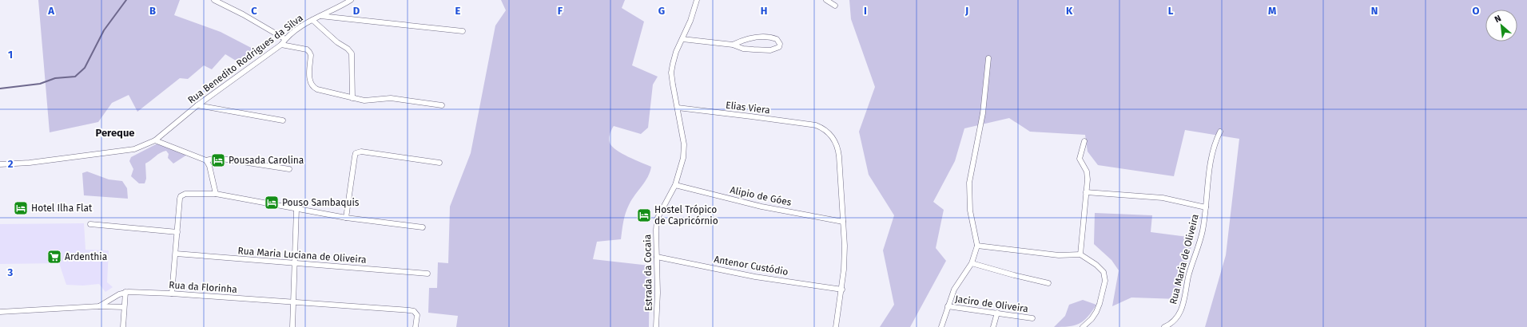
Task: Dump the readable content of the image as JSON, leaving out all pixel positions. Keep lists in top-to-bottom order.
{
  "streets": {
    "street": [
      "Rua Benedito Rodrigues da Silva",
      "Alipio de Góes",
      "Rua Maria Luciana de Oliveira",
      "Rua Maria de Oliveira",
      "Antenor Custódio",
      "Estrada da Cocaia",
      "Rua da Florinha",
      "Jaciro de Oliveira"
    ]
  },
  "crossings": [
    ["Alipio de Góes", "Estrada da Cocaia"],
    ["Antenor Custódio", "Estrada da Cocaia"]
  ],
  "districts": ["Pereque"],
  "places": {
    "hotel": [
      "Pousada Carolina",
      "Pouso Sambaquis",
      "Hotel Ilha Flat",
      "Hostel Trópico de Capricórnio"
    ],
    "supermarket": ["Ardenthia"]
  },
  "north": "top left",
  "grid": {
    "columns": [
      "A",
      "B",
      "C",
      "D",
      "E",
      "F",
      "G",
      "H",
      "I",
      "J",
      "K",
      "L",
      "M",
      "N",
      "O"
    ],
    "rows": ["1", "2", "3"]
  }
}
